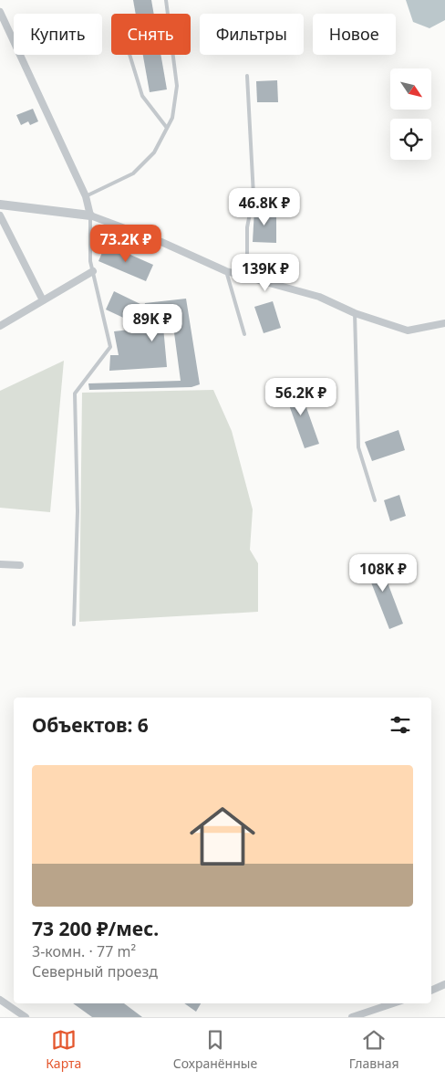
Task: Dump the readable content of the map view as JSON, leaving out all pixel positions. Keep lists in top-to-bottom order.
{
  "north": "bottom right",
  "page": {
    "chip": [
      "Купить",
      "Снять",
      "Фильтры",
      "Новое"
    ],
    "price": [
      "46.8K ₽",
      "73.2K ₽",
      "139K ₽",
      "89K ₽",
      "56.2K ₽",
      "108K ₽"
    ],
    "heading": "Объектов: 6",
    "list": [
      {
        "name": "73 200 ₽/мес.",
        "note": "3-комн. · 77 m² · Северный проезд"
      }
    ],
    "tabs": ["Карта", "Сохранённые", "Главная"]
  }
}
